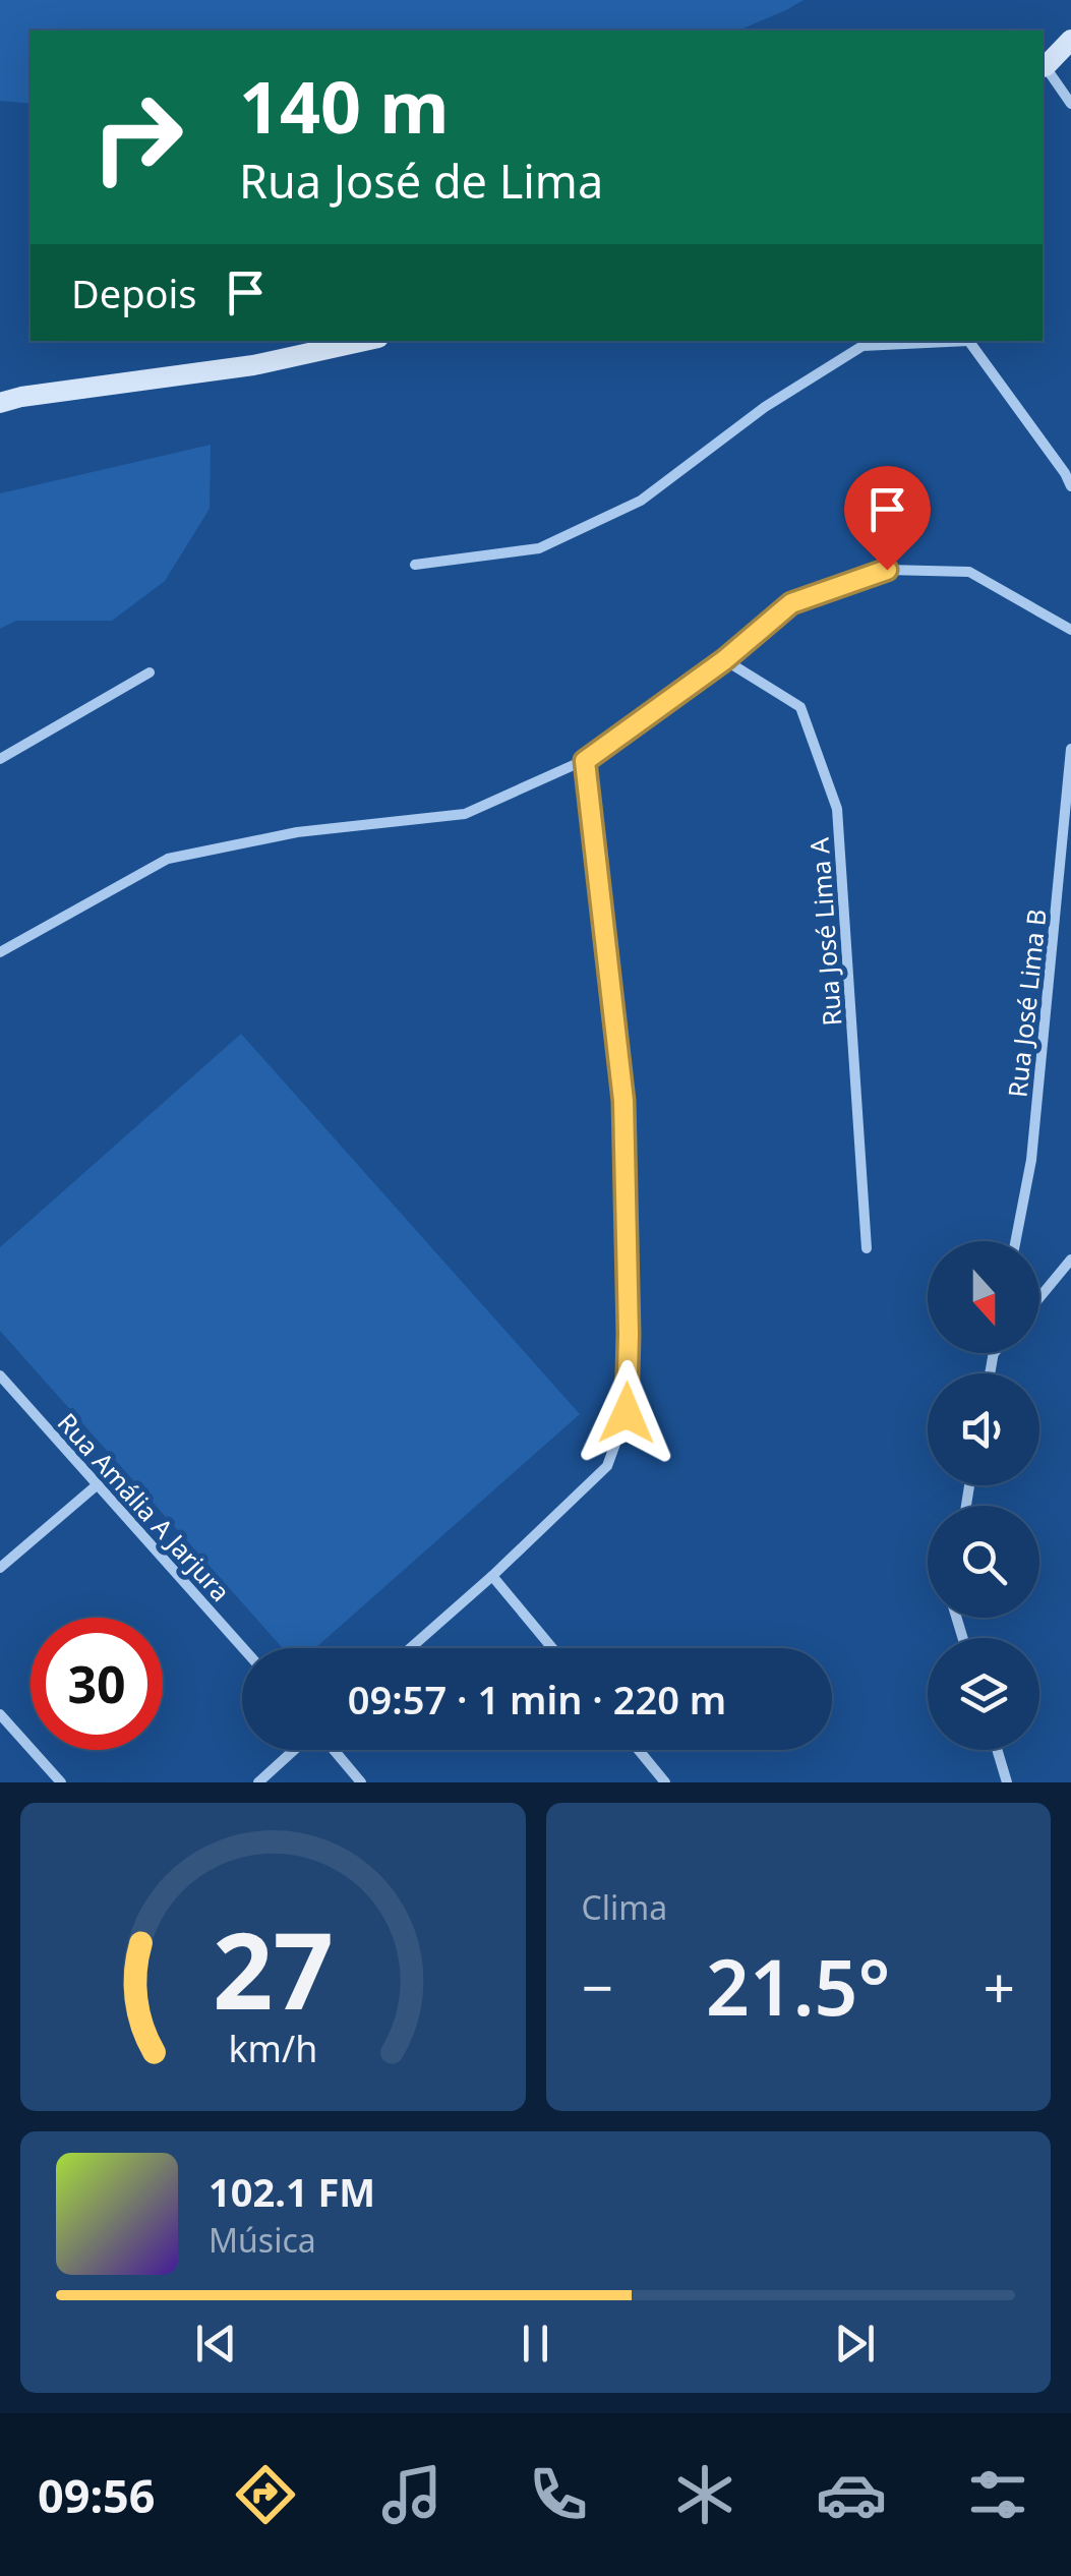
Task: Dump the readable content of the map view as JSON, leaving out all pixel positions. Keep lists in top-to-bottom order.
{
  "streets": {
    "street": ["Rua José Lima A", "Rua José Lima B", "Rua Amália A Jarjura"]
  },
  "north": "bottom",
  "page": {
    "turn": ["140 m", "Rua José de Lima"],
    "then": "Depois",
    "limit": "30",
    "trip": "09:57 · 1 min · 220 m",
    "tile": "Clima",
    "heat": ["−", "21.5°", "+"],
    "song": ["102.1 FM", "Música"],
    "tabs": "09:56",
    "gauge": ["27", "km/h"]
  }
}
